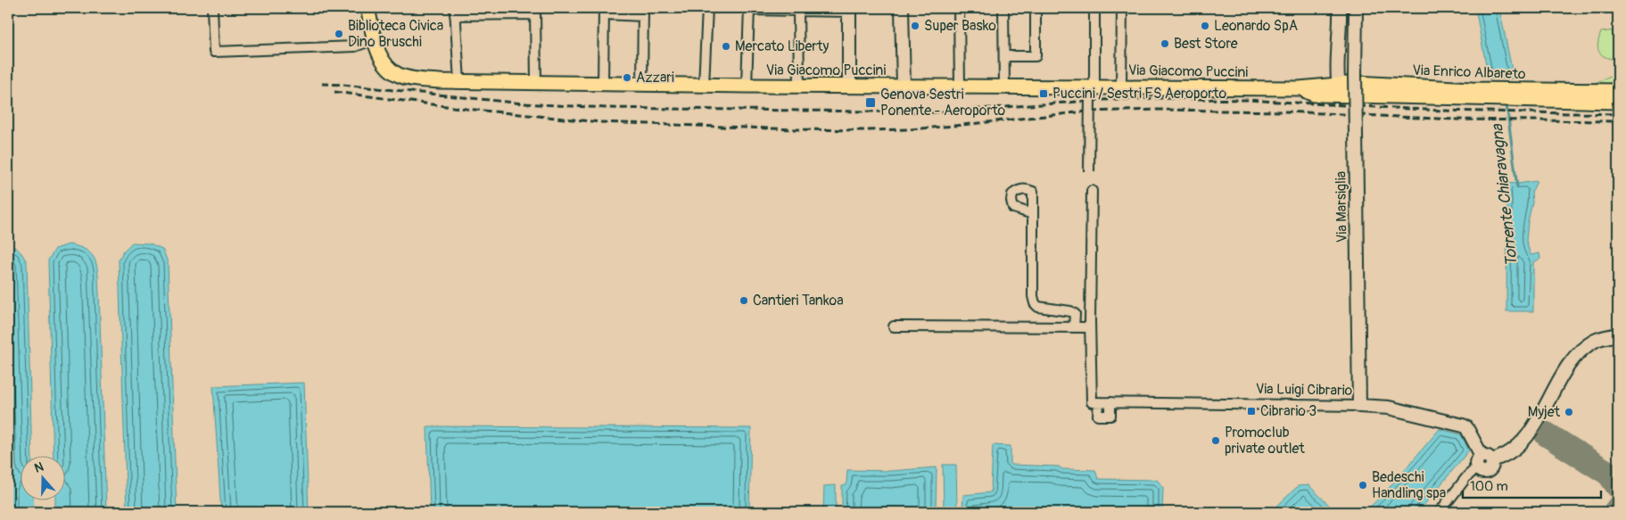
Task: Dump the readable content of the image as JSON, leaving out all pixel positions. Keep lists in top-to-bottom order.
{
  "streets": {
    "main road": ["Via Giacomo Puccini", "Via Enrico Albareto"],
    "street": ["Via Marsiglia", "Via Luigi Cibrario"]
  },
  "crossings": [
    ["Via Giacomo Puccini", "Via Enrico Albareto"],
    ["Via Marsiglia", "Via Luigi Cibrario"]
  ],
  "water": ["Torrente Chiaravagna"],
  "places": {
    "other": [
      "Super Basko",
      "Leonardo SpA",
      "Biblioteca Civica Dino Bruschi",
      "Best Store",
      "Mercato Liberty",
      "Azzari",
      "Cantieri Tankoa",
      "Myjet",
      "Promoclub private outlet",
      "Bedeschi Handling spa"
    ],
    "transit": ["Puccini / Sestri FS Aeroporto", "Genova Sestri Ponente - Aeroporto", "Cibrario 3"]
  },
  "scale_bar": "100 m",
  "north": "top"
}
